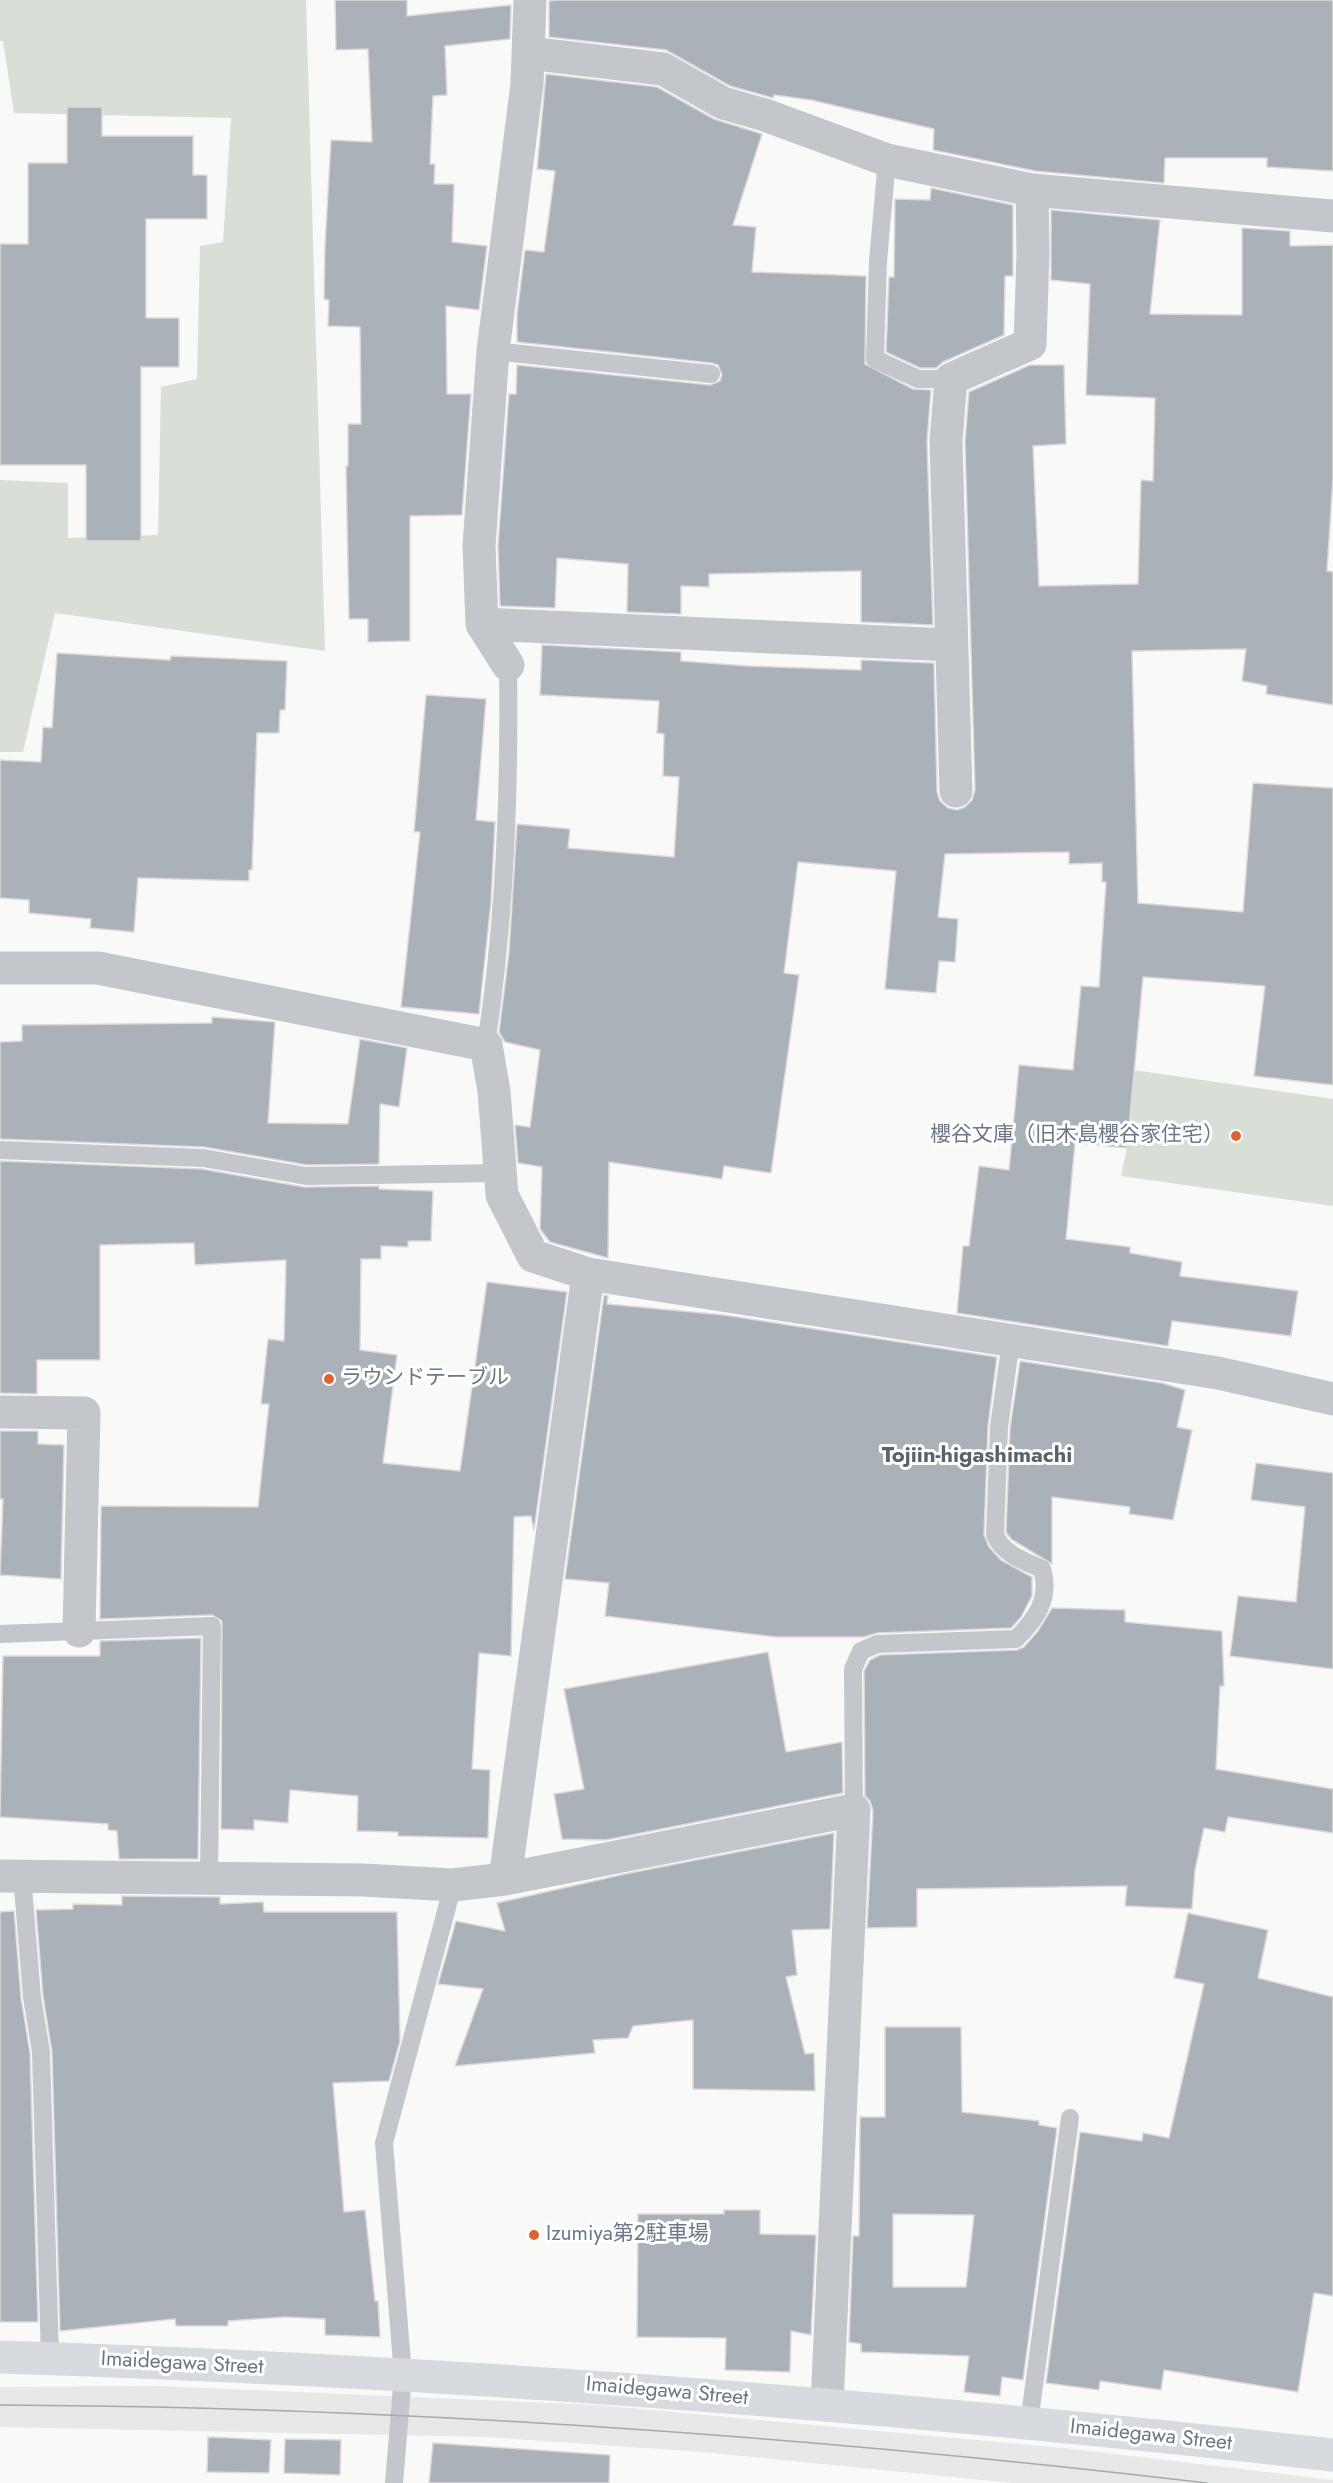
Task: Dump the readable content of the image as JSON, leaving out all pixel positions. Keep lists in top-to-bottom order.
{
  "streets": {
    "street": ["Imaidegawa Street"]
  },
  "districts": ["Tojiin-higashimachi"],
  "places": ["櫻谷文庫（旧木島櫻谷家住宅）", "ラウンドテーブル", "Izumiya第2駐車場"]
}
